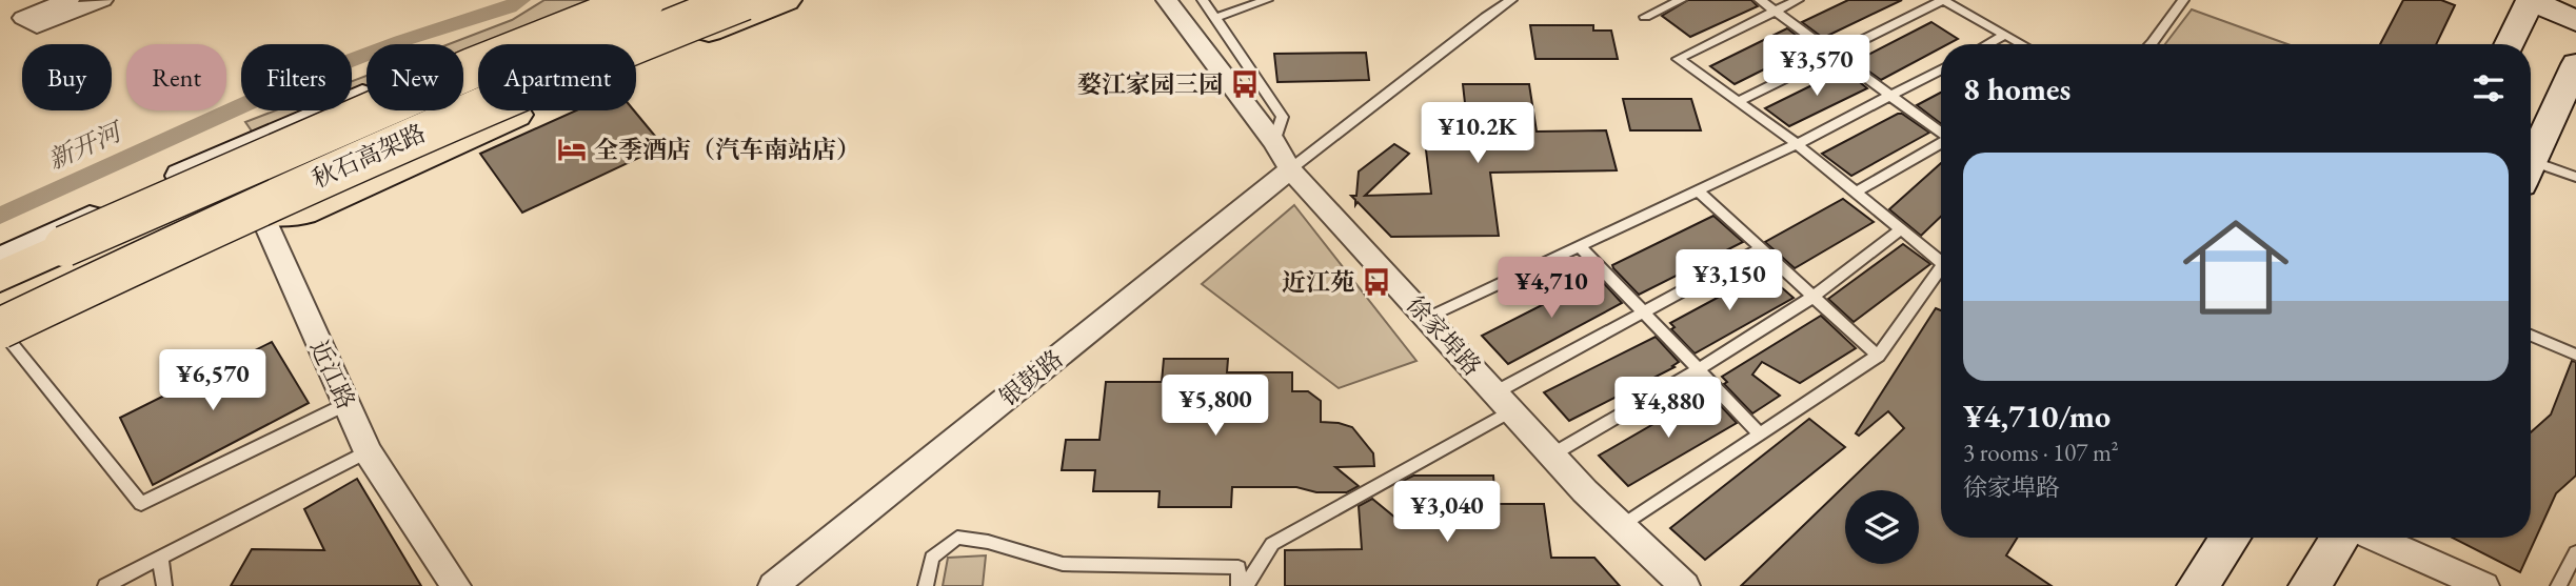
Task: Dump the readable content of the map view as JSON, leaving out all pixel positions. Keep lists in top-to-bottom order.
{
  "streets": {
    "highway": ["秋石高架路"],
    "street": ["徐家埠路", "近江路", "银鼓路"]
  },
  "crossings": [
    ["徐家埠路", "银鼓路"]
  ],
  "water": ["新开河"],
  "places": {
    "bus stop": ["婺江家园三园", "近江苑"],
    "hotel": ["全季酒店（汽车南站店）"]
  },
  "page": {
    "price": [
      "¥3,570",
      "¥10.2K",
      "¥3,150",
      "¥4,710",
      "¥6,570",
      "¥5,800",
      "¥4,880",
      "¥3,040"
    ],
    "chip": [
      "Buy",
      "Rent",
      "Filters",
      "New",
      "Apartment"
    ],
    "heading": "8 homes",
    "list": [
      {
        "name": "¥4,710/mo",
        "note": "3 rooms · 107 m² · 徐家埠路"
      }
    ]
  }
}
